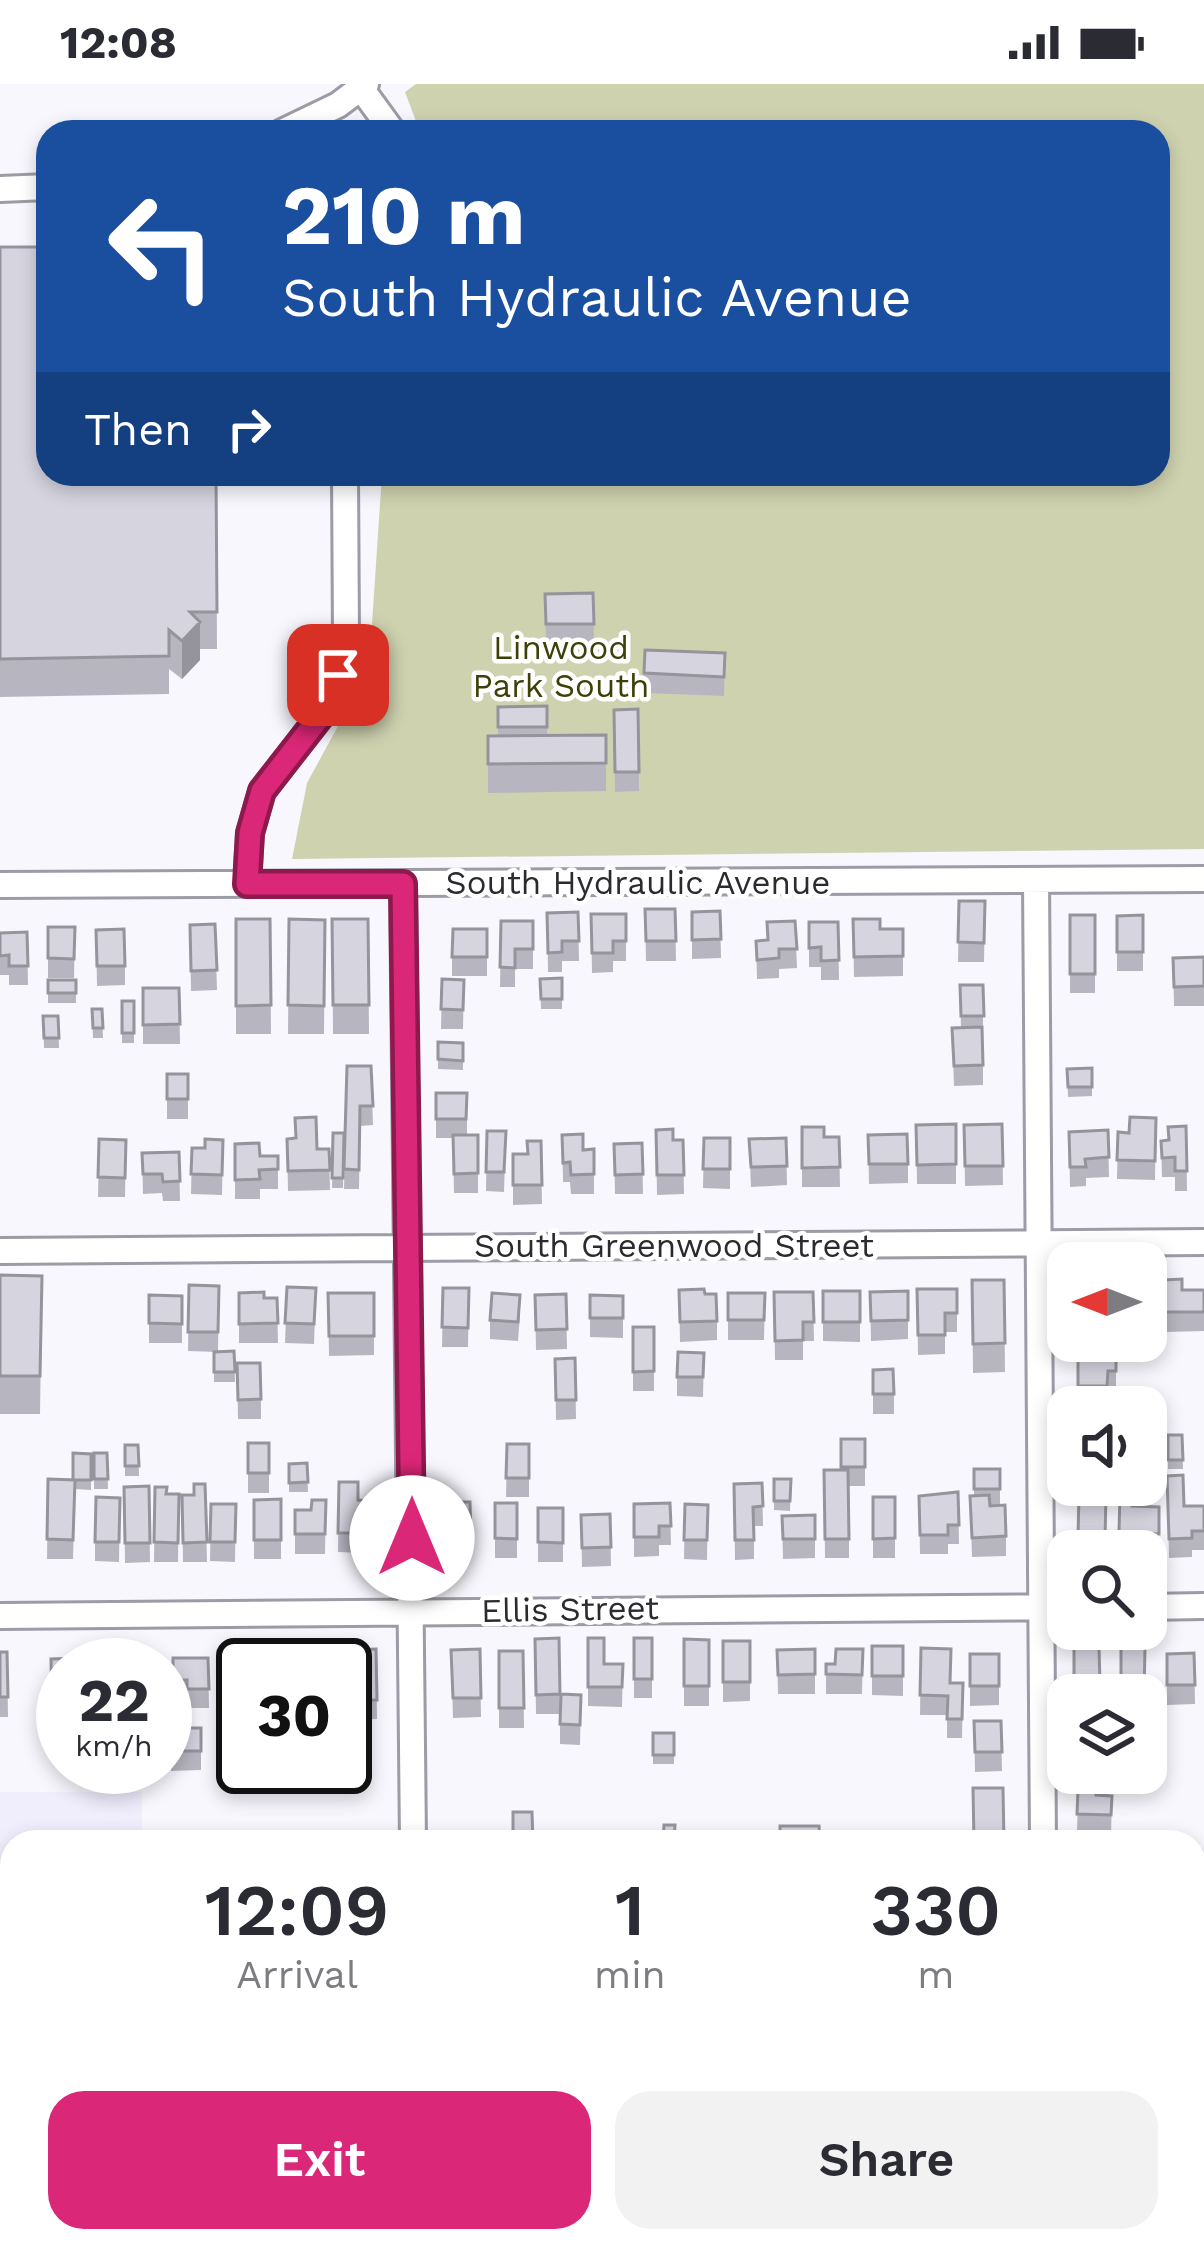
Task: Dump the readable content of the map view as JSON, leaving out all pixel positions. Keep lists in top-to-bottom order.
{
  "streets": {
    "street": ["South Hydraulic Avenue", "South Greenwood Street", "Ellis Street"]
  },
  "parks": ["Linwood Park South"],
  "north": "left",
  "page": {
    "status": "12:08",
    "turn": ["210 m", "South Hydraulic Avenue"],
    "then": "Then",
    "speed": "22 km/h",
    "limit": "30",
    "eta": [
      "12:09",
      "Arrival",
      "1",
      "min",
      "330",
      "m"
    ],
    "buttons": ["Exit", "Share"]
  }
}
